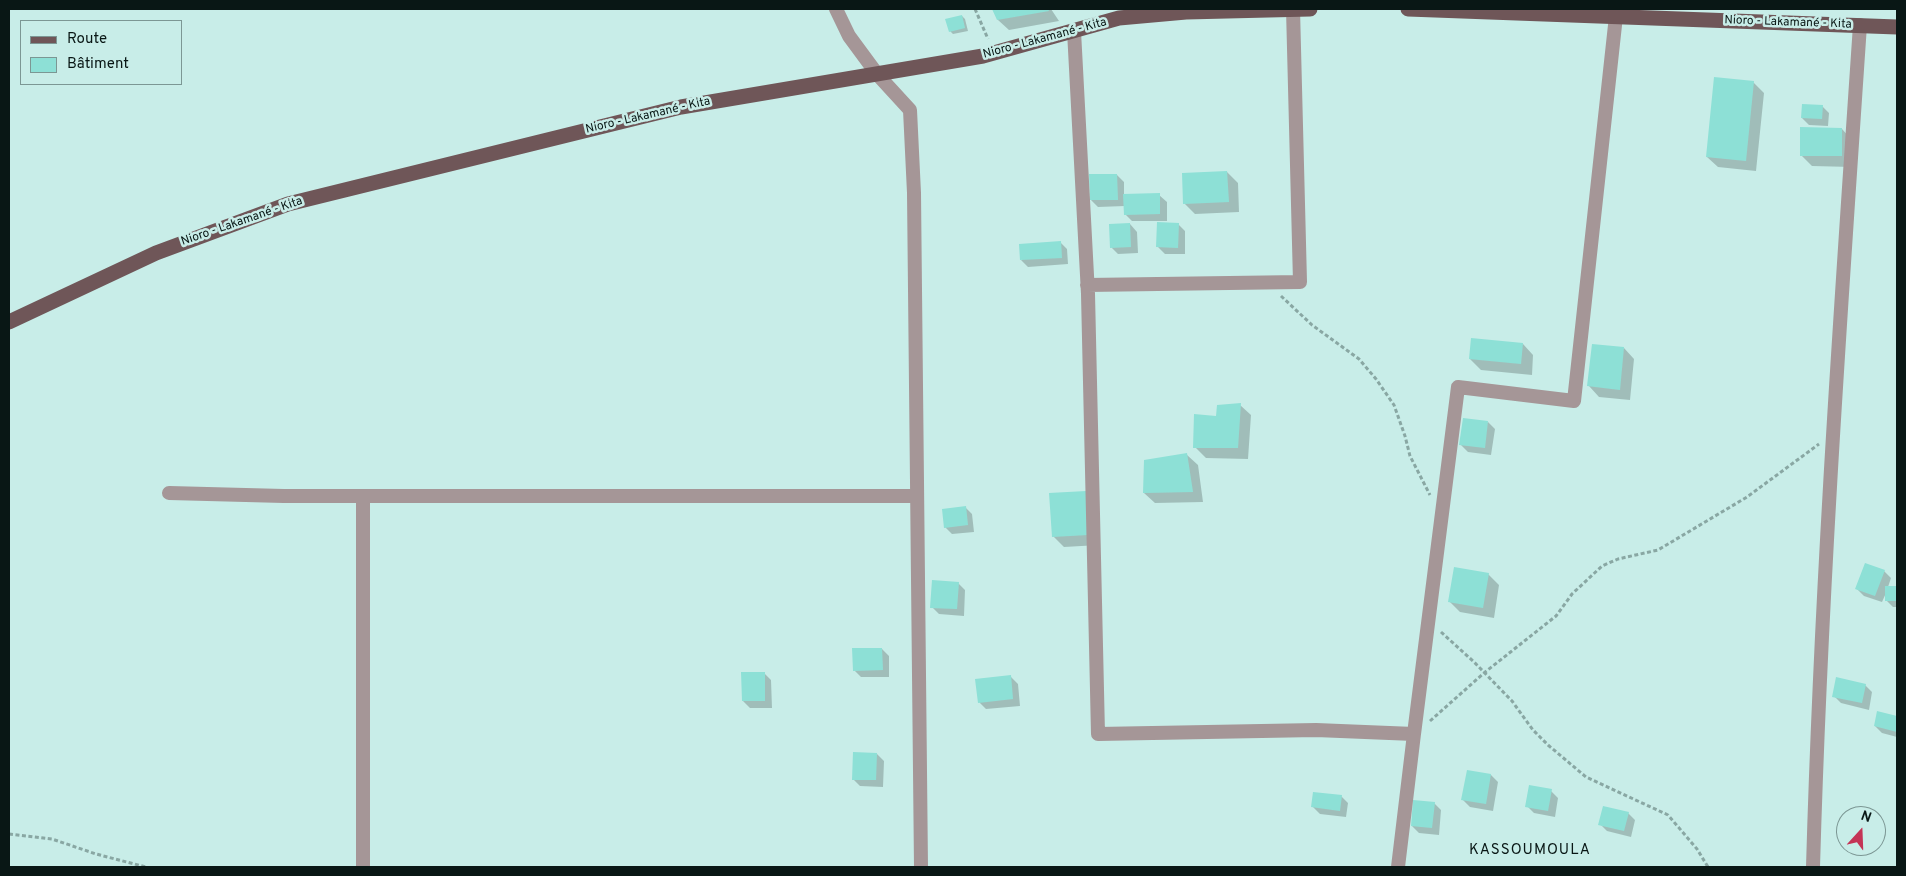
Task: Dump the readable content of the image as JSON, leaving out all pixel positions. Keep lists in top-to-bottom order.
{
  "streets": {
    "main road": ["Nioro - Lakamané - Kita"]
  },
  "districts": ["KASSOUMOULA"],
  "legend": ["Route", "Bâtiment"],
  "north": "top"
}
